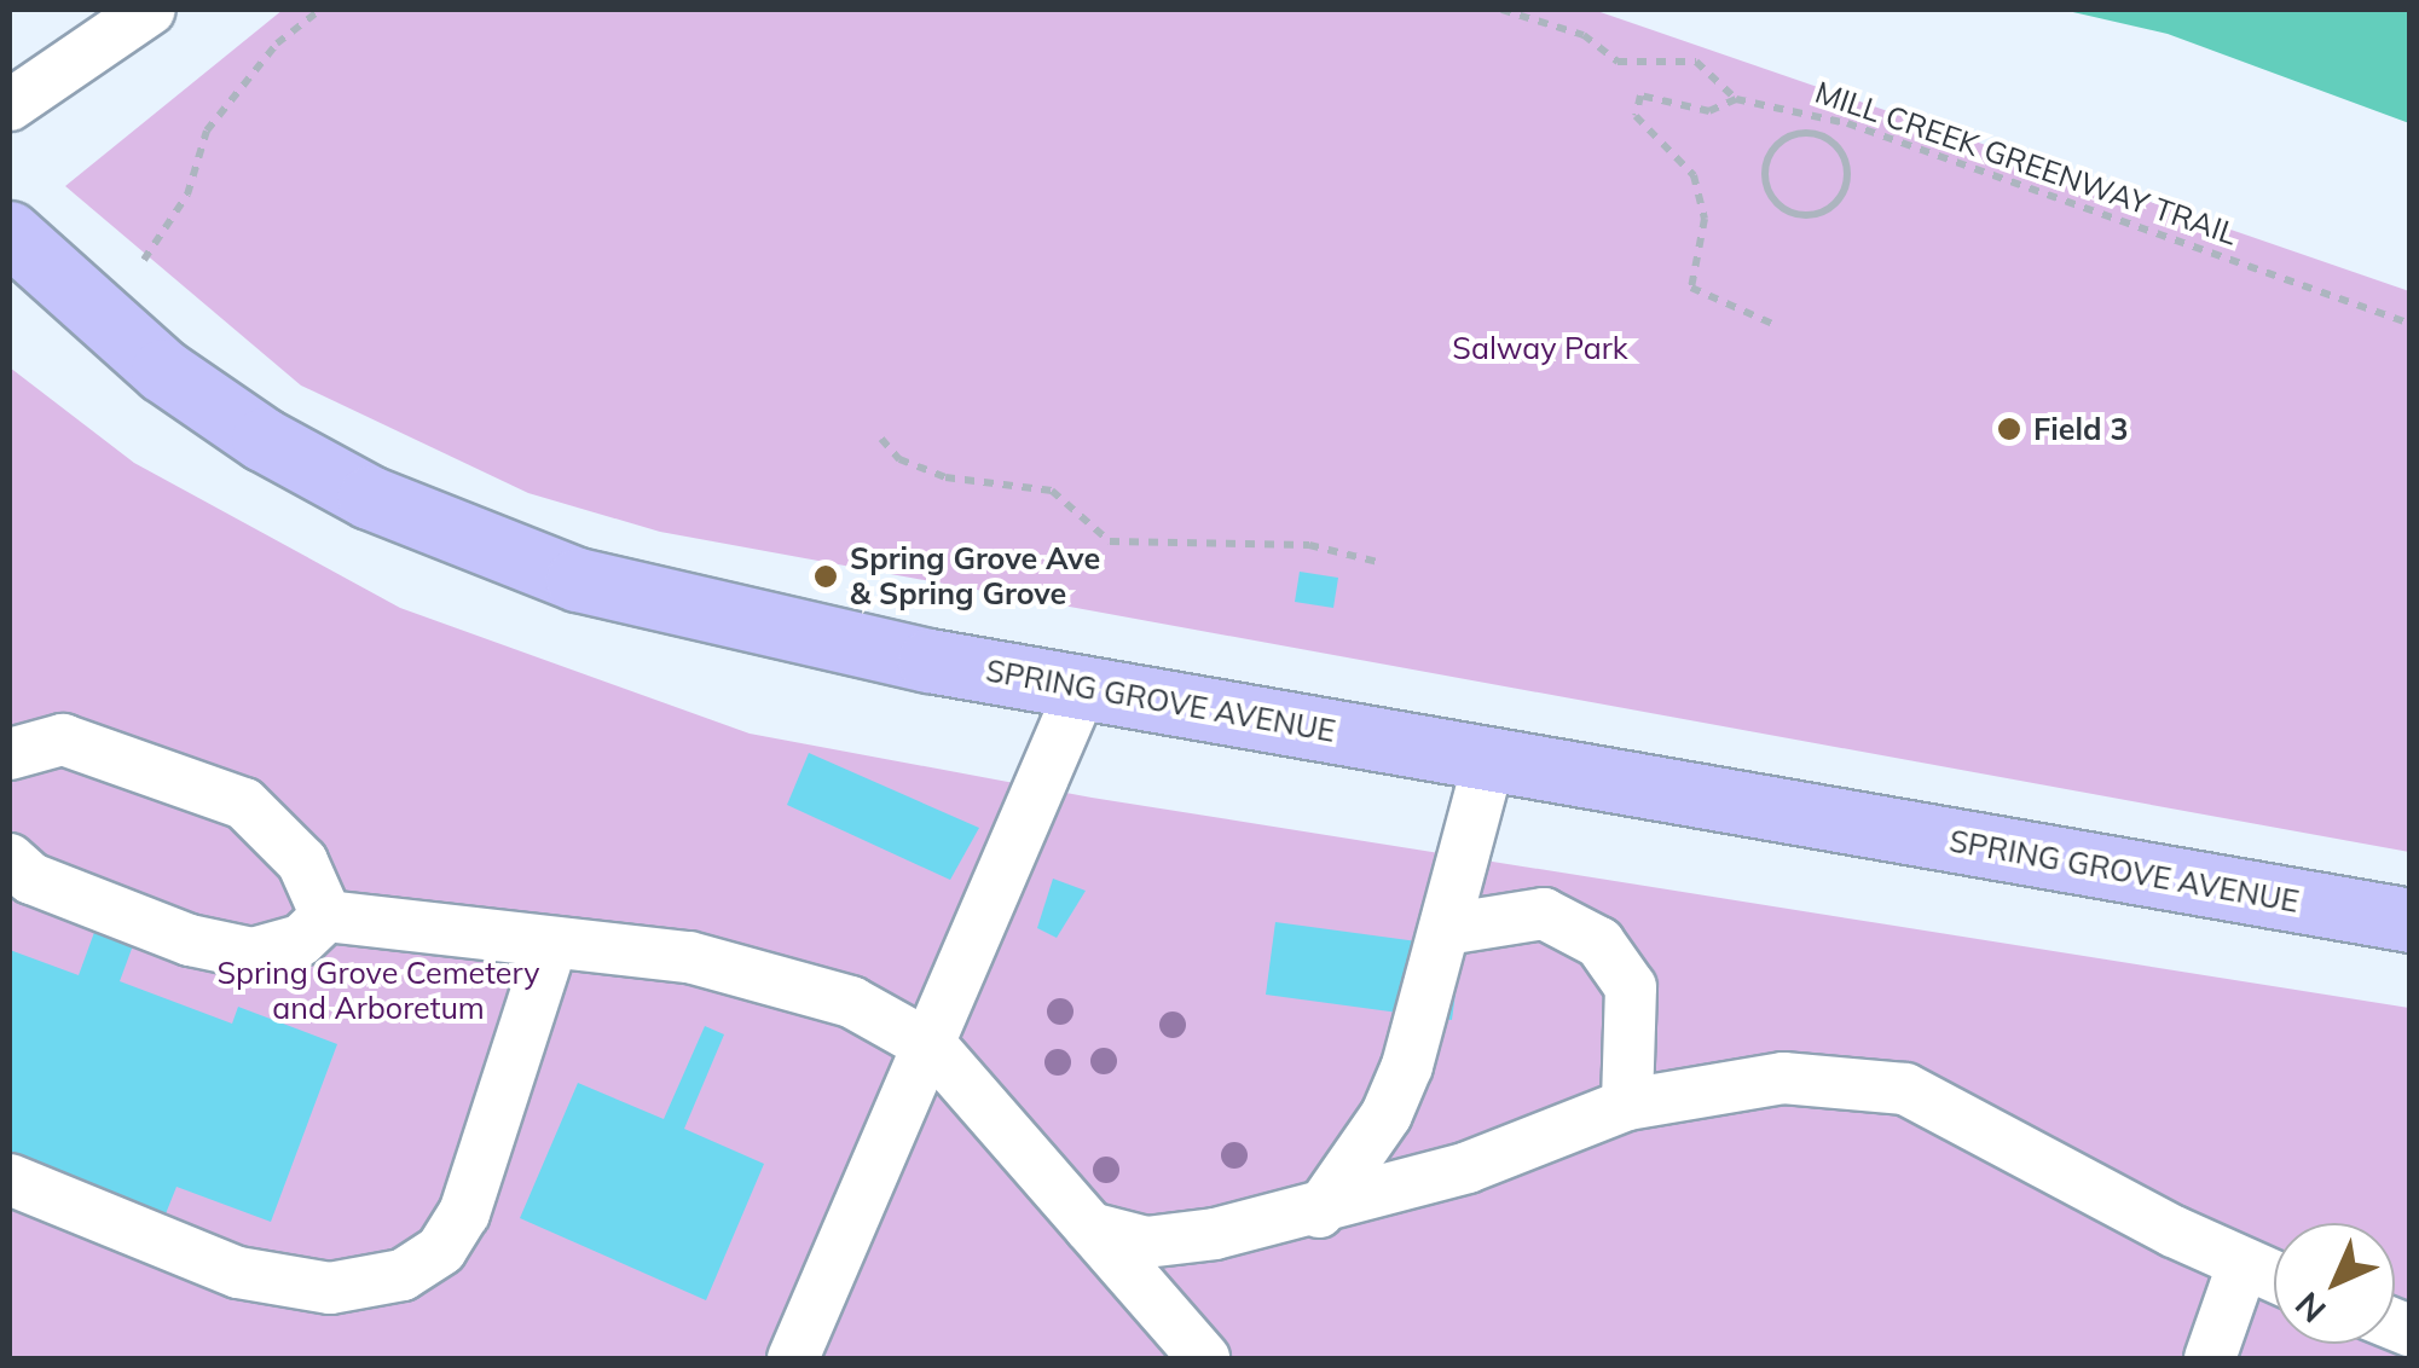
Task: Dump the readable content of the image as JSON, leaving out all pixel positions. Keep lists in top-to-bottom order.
{
  "streets": {
    "main road": ["SPRING GROVE AVENUE"],
    "path": ["MILL CREEK GREENWAY TRAIL"]
  },
  "parks": ["Salway Park", "Spring Grove Cemetery and Arboretum"],
  "places": ["Field 3", "Spring Grove Ave & Spring Grove"],
  "north": "bottom left"
}
